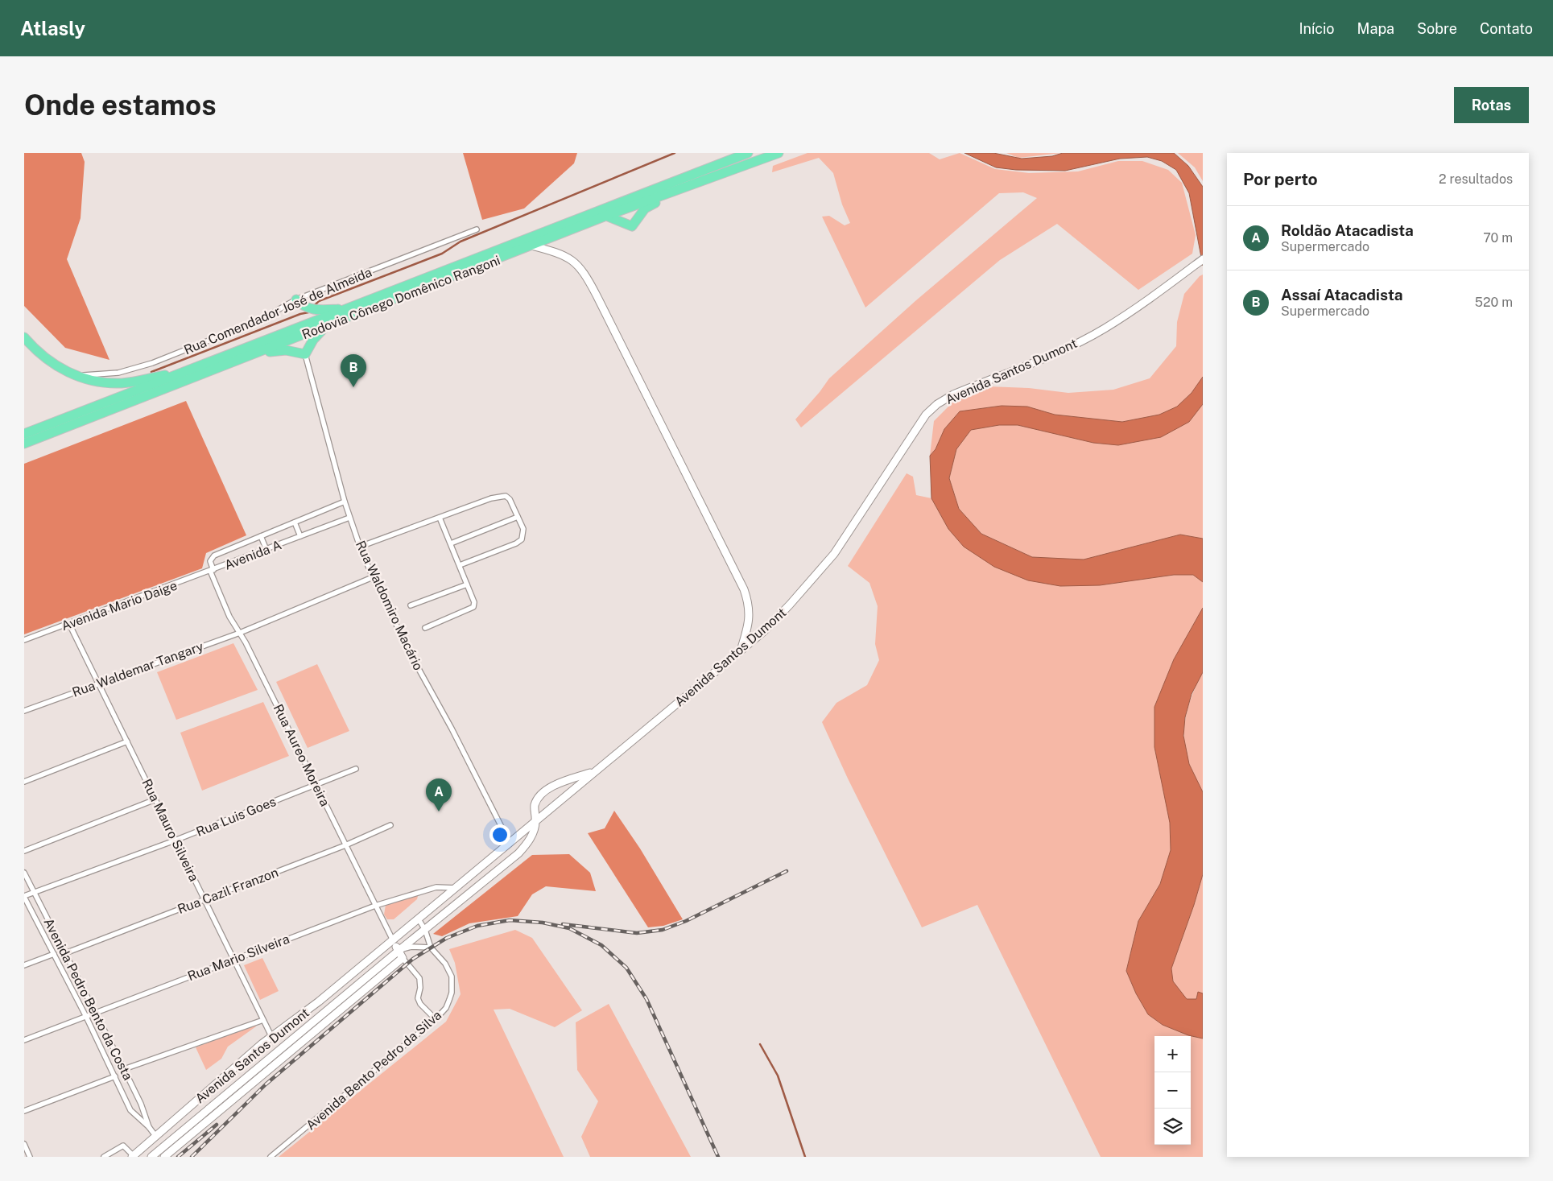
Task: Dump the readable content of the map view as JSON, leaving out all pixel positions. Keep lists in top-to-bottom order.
{
  "streets": {
    "highway": ["Rodovia Cônego Domênico Rangoni"],
    "main road": ["Avenida Santos Dumont"],
    "street": [
      "Rua Comendador José de Almeida",
      "Avenida A",
      "Avenida Mario Daige",
      "Rua Waldomiro Macário",
      "Rua Waldemar Tangary",
      "Rua Aureo Moreira",
      "Rua Luis Goes",
      "Rua Mauro Silveira",
      "Rua Cazil Franzon",
      "Rua Mario Silveira",
      "Avenida Pedro Bento da Costa",
      "Avenida Bento Pedro da Silva"
    ]
  },
  "crossings": [
    ["Avenida Santos Dumont", "Rua Waldomiro Macário"],
    ["Avenida Santos Dumont", "Rua Aureo Moreira"],
    ["Avenida Santos Dumont", "Rua Mauro Silveira"],
    ["Avenida Santos Dumont", "Rua Mario Silveira"],
    ["Avenida Santos Dumont", "Avenida Pedro Bento da Costa"],
    ["Avenida Santos Dumont", "Avenida Bento Pedro da Silva"],
    ["Avenida A", "Avenida Mario Daige"],
    ["Avenida A", "Rua Waldomiro Macário"],
    ["Avenida A", "Rua Aureo Moreira"],
    ["Avenida Mario Daige", "Rua Aureo Moreira"],
    ["Avenida Mario Daige", "Rua Mauro Silveira"],
    ["Rua Waldomiro Macário", "Rua Waldemar Tangary"],
    ["Rua Waldemar Tangary", "Rua Aureo Moreira"],
    ["Rua Waldemar Tangary", "Rua Mauro Silveira"],
    ["Rua Aureo Moreira", "Rua Luis Goes"],
    ["Rua Aureo Moreira", "Rua Cazil Franzon"],
    ["Rua Aureo Moreira", "Rua Mario Silveira"],
    ["Rua Luis Goes", "Rua Mauro Silveira"],
    ["Rua Luis Goes", "Avenida Pedro Bento da Costa"],
    ["Rua Mauro Silveira", "Rua Cazil Franzon"],
    ["Rua Mauro Silveira", "Rua Mario Silveira"],
    ["Rua Cazil Franzon", "Avenida Pedro Bento da Costa"],
    ["Rua Mario Silveira", "Avenida Pedro Bento da Costa"]
  ],
  "page": {
    "header": "Atlasly",
    "nav": [
      "Início",
      "Mapa",
      "Sobre",
      "Contato"
    ],
    "buttons": "Rotas",
    "title": "Onde estamos",
    "heading": ["Por perto", "2 resultados"],
    "list": [
      {
        "mark": "A",
        "name": "Roldão Atacadista",
        "note": "Supermercado",
        "value": "70 m"
      },
      {
        "mark": "B",
        "name": "Assaí Atacadista",
        "note": "Supermercado",
        "value": "520 m"
      }
    ],
    "pins": ["B", "A"],
    "map_buttons": ["+", "−"]
  }
}
